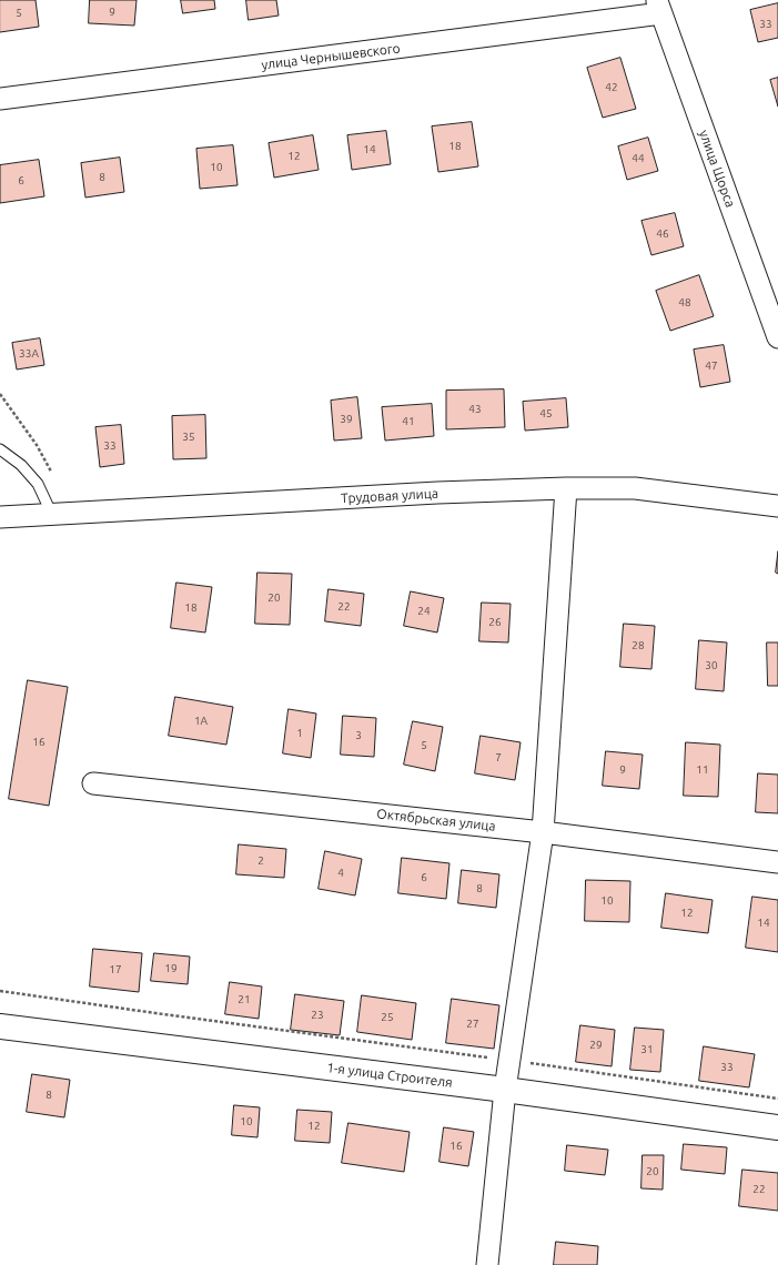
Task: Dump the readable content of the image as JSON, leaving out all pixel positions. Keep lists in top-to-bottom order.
{
  "streets": {
    "street": [
      "улица Чернышевского",
      "улица Щорса",
      "Трудовая улица",
      "Октябрьская улица",
      "1-я улица Строителя"
    ]
  },
  "crossings": [
    ["улица Чернышевского", "улица Щорса"]
  ],
  "house_numbers": [
    "9",
    "5",
    "33",
    "42",
    "18",
    "14",
    "12",
    "44",
    "10",
    "8",
    "6",
    "46",
    "48",
    "33А",
    "47",
    "43",
    "45",
    "39",
    "41",
    "35",
    "33",
    "20",
    "22",
    "18",
    "24",
    "26",
    "28",
    "30",
    "1А",
    "1",
    "3",
    "16",
    "5",
    "7",
    "9",
    "11",
    "2",
    "4",
    "6",
    "8",
    "10",
    "12",
    "14",
    "19",
    "17",
    "21",
    "23",
    "25",
    "27",
    "29",
    "31",
    "33",
    "8",
    "10",
    "12",
    "16",
    "20",
    "22"
  ]
}
